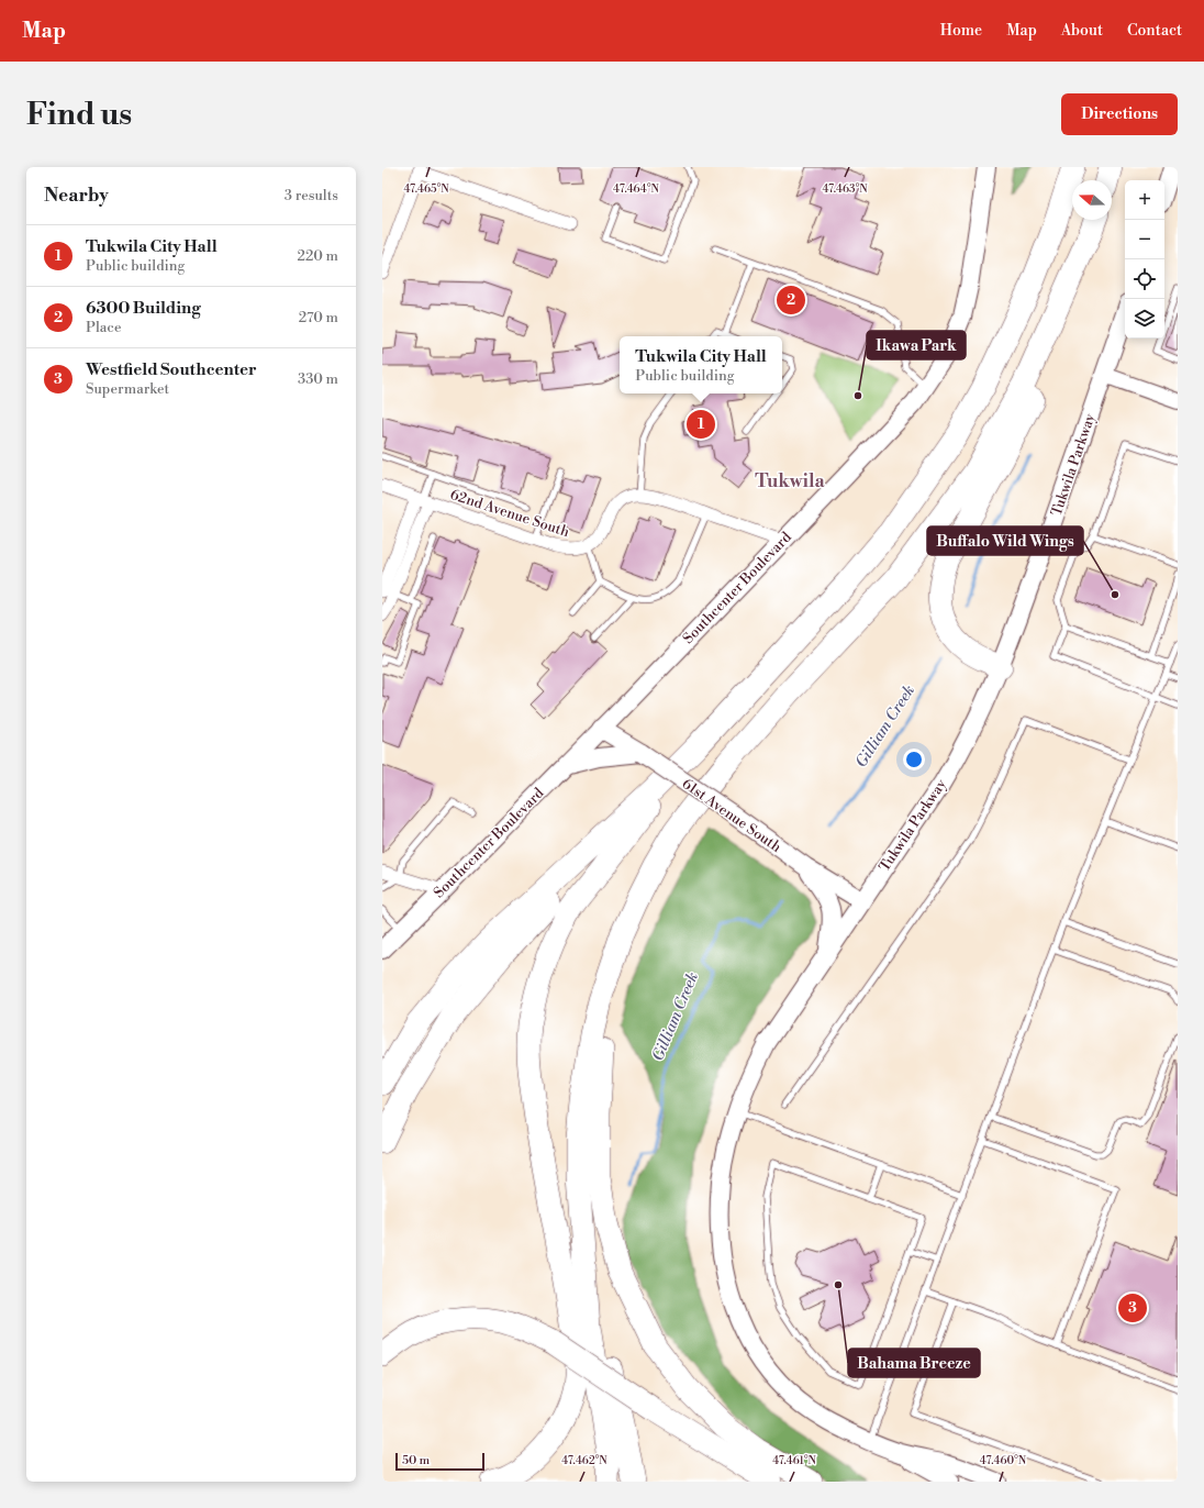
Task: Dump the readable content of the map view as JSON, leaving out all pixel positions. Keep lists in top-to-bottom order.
{
  "streets": {
    "main road": ["Tukwila Parkway", "Southcenter Boulevard", "61st Avenue South"],
    "street": ["62nd Avenue South"]
  },
  "crossings": [
    ["Tukwila Parkway", "61st Avenue South"],
    ["Southcenter Boulevard", "61st Avenue South"]
  ],
  "districts": ["Tukwila"],
  "water": ["Gilliam Creek"],
  "places": ["Ikawa Park", "Buffalo Wild Wings", "Bahama Breeze"],
  "scale_bar": "50 m",
  "north": "left",
  "page": {
    "header": "Map",
    "nav": [
      "Home",
      "Map",
      "About",
      "Contact"
    ],
    "buttons": "Directions",
    "title": "Find us",
    "heading": ["Nearby", "3 results"],
    "map_buttons": ["+", "−"],
    "list": [
      {
        "mark": "1",
        "name": "Tukwila City Hall",
        "note": "Public building",
        "value": "220 m"
      },
      {
        "mark": "2",
        "name": "6300 Building",
        "note": "Place",
        "value": "270 m"
      },
      {
        "mark": "3",
        "name": "Westfield Southcenter",
        "note": "Supermarket",
        "value": "330 m"
      }
    ],
    "pins": ["2", "1", "3"],
    "popup": ["Tukwila City Hall", "Public building"],
    "scale": "50 m"
  },
  "coordinates": [
    "47.465°N",
    "47.464°N",
    "47.463°N",
    "47.462°N",
    "47.461°N",
    "47.460°N"
  ]
}
